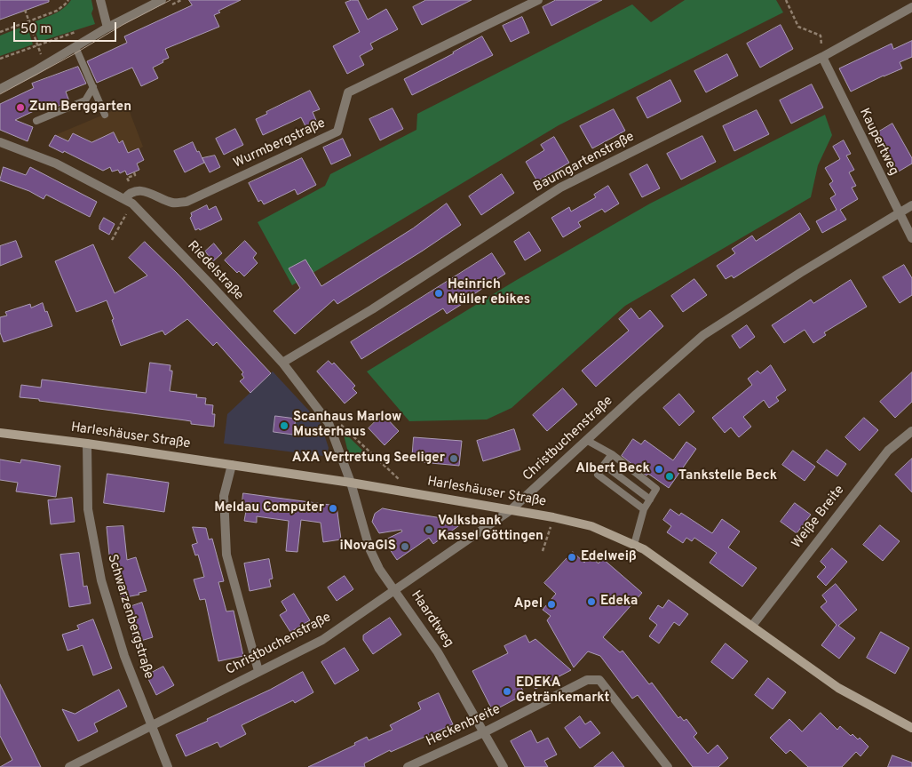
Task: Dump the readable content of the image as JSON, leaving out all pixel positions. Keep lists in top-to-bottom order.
{
  "streets": {
    "main road": ["Harleshäuser Straße"],
    "street": [
      "Kaupertweg",
      "Wurmbergstraße",
      "Baumgartenstraße",
      "Riedelstraße",
      "Christbuchenstraße",
      "Weiße Breite",
      "Schwarzenbergstraße",
      "Haardtweg",
      "Heckenbreite"
    ]
  },
  "crossings": [
    ["Kaupertweg", "Baumgartenstraße"],
    ["Kaupertweg", "Christbuchenstraße"],
    ["Wurmbergstraße", "Riedelstraße"],
    ["Baumgartenstraße", "Riedelstraße"],
    ["Riedelstraße", "Harleshäuser Straße"],
    ["Riedelstraße", "Haardtweg"],
    ["Harleshäuser Straße", "Christbuchenstraße"],
    ["Harleshäuser Straße", "Weiße Breite"],
    ["Harleshäuser Straße", "Schwarzenbergstraße"],
    ["Harleshäuser Straße", "Haardtweg"],
    ["Christbuchenstraße", "Schwarzenbergstraße"],
    ["Christbuchenstraße", "Haardtweg"],
    ["Haardtweg", "Heckenbreite"]
  ],
  "places": [
    "Zum Berggarten",
    "Heinrich Müller ebikes",
    "Scanhaus Marlow Musterhaus",
    "AXA Vertretung Seeliger",
    "Albert Beck",
    "Tankstelle Beck",
    "Meldau Computer",
    "Volksbank Kassel Göttingen",
    "iNovaGIS",
    "Edelweiß",
    "Edeka",
    "Apel",
    "EDEKA Getränkemarkt"
  ],
  "scale_bar": "50 m"
}
